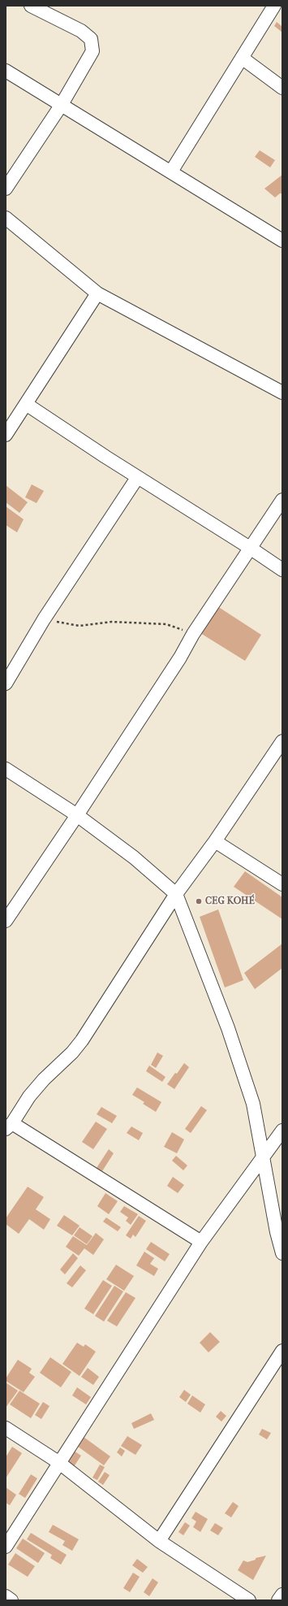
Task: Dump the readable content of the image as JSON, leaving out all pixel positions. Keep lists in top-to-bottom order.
{
  "places": ["CEG KOHÉ"]
}
